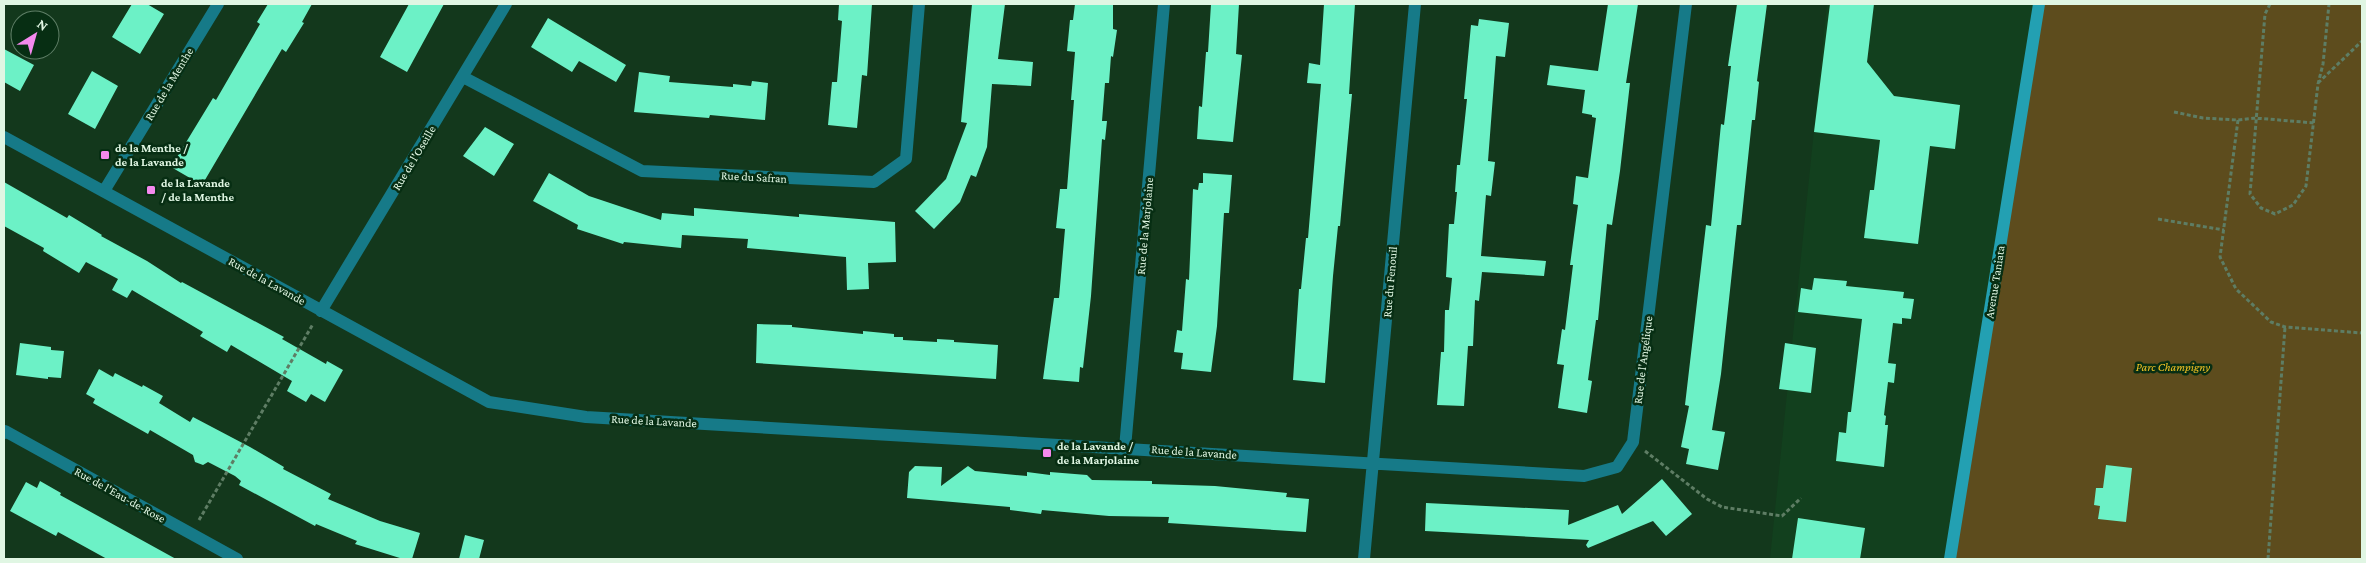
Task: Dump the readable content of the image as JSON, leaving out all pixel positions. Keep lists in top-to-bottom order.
{
  "streets": {
    "main road": ["Avenue Taniata"],
    "street": [
      "Rue de la Menthe",
      "Rue de l'Oseille",
      "Rue du Safran",
      "Rue de la Marjolaine",
      "Rue de la Lavande",
      "Rue du Fenouil",
      "Rue de l'Angélique",
      "Rue de l'Eau-de-Rose"
    ]
  },
  "crossings": [
    ["Rue de la Menthe", "Rue de la Lavande"],
    ["Rue de l'Oseille", "Rue du Safran"],
    ["Rue de l'Oseille", "Rue de la Lavande"],
    ["Rue de la Marjolaine", "Rue de la Lavande"],
    ["Rue de la Lavande", "Rue du Fenouil"],
    ["Rue de la Lavande", "Rue de l'Angélique"],
    ["Rue du Fenouil", "Rue de l'Angélique"]
  ],
  "parks": ["Parc Champigny"],
  "places": {
    "transit": ["de la Menthe / de la Lavande", "de la Lavande / de la Menthe", "de la Lavande / de la Marjolaine"]
  },
  "north": "top right"
}
